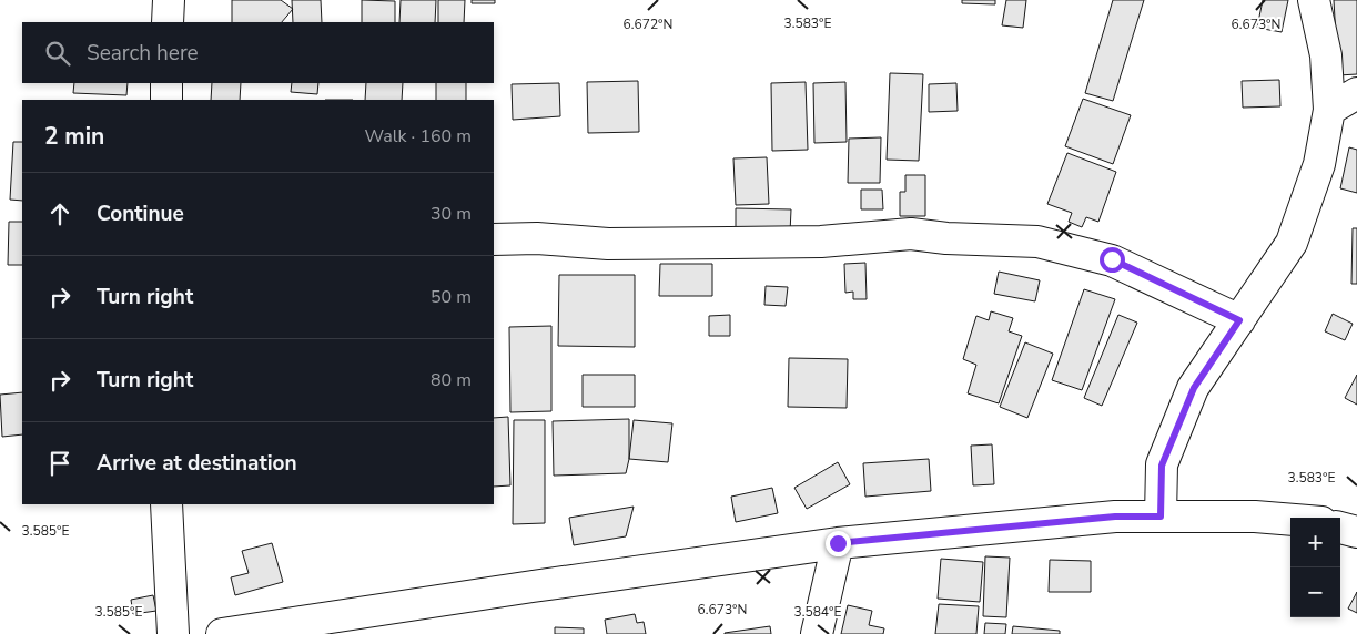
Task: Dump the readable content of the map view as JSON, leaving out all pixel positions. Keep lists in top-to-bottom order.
{
  "page": {
    "search": "Search here",
    "heading": ["2 min", "Walk · 160 m"],
    "list": [
      ["Continue", "30 m"],
      ["Turn right", "50 m"],
      ["Turn right", "80 m"],
      "Arrive at destination"
    ],
    "map_buttons": ["+", "−"]
  },
  "coordinates": [
    "3.583°E",
    "6.672°N",
    "6.673°N",
    "3.585°E",
    "3.584°E"
  ]
}
